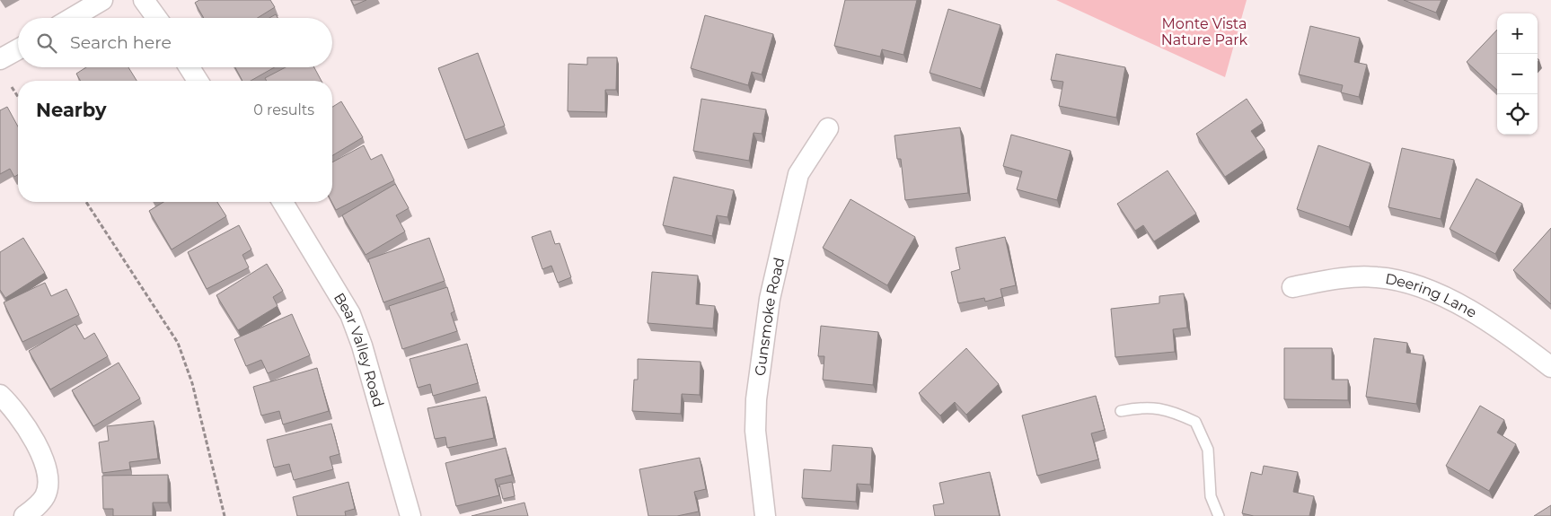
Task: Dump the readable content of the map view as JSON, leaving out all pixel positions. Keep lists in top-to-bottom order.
{
  "streets": {
    "street": ["Deering Lane", "Gunsmoke Road", "Bear Valley Road"]
  },
  "parks": ["Monte Vista Nature Park"],
  "page": {
    "map_buttons": ["+", "−"],
    "search": "Search here",
    "heading": ["Nearby", "0 results"]
  }
}
